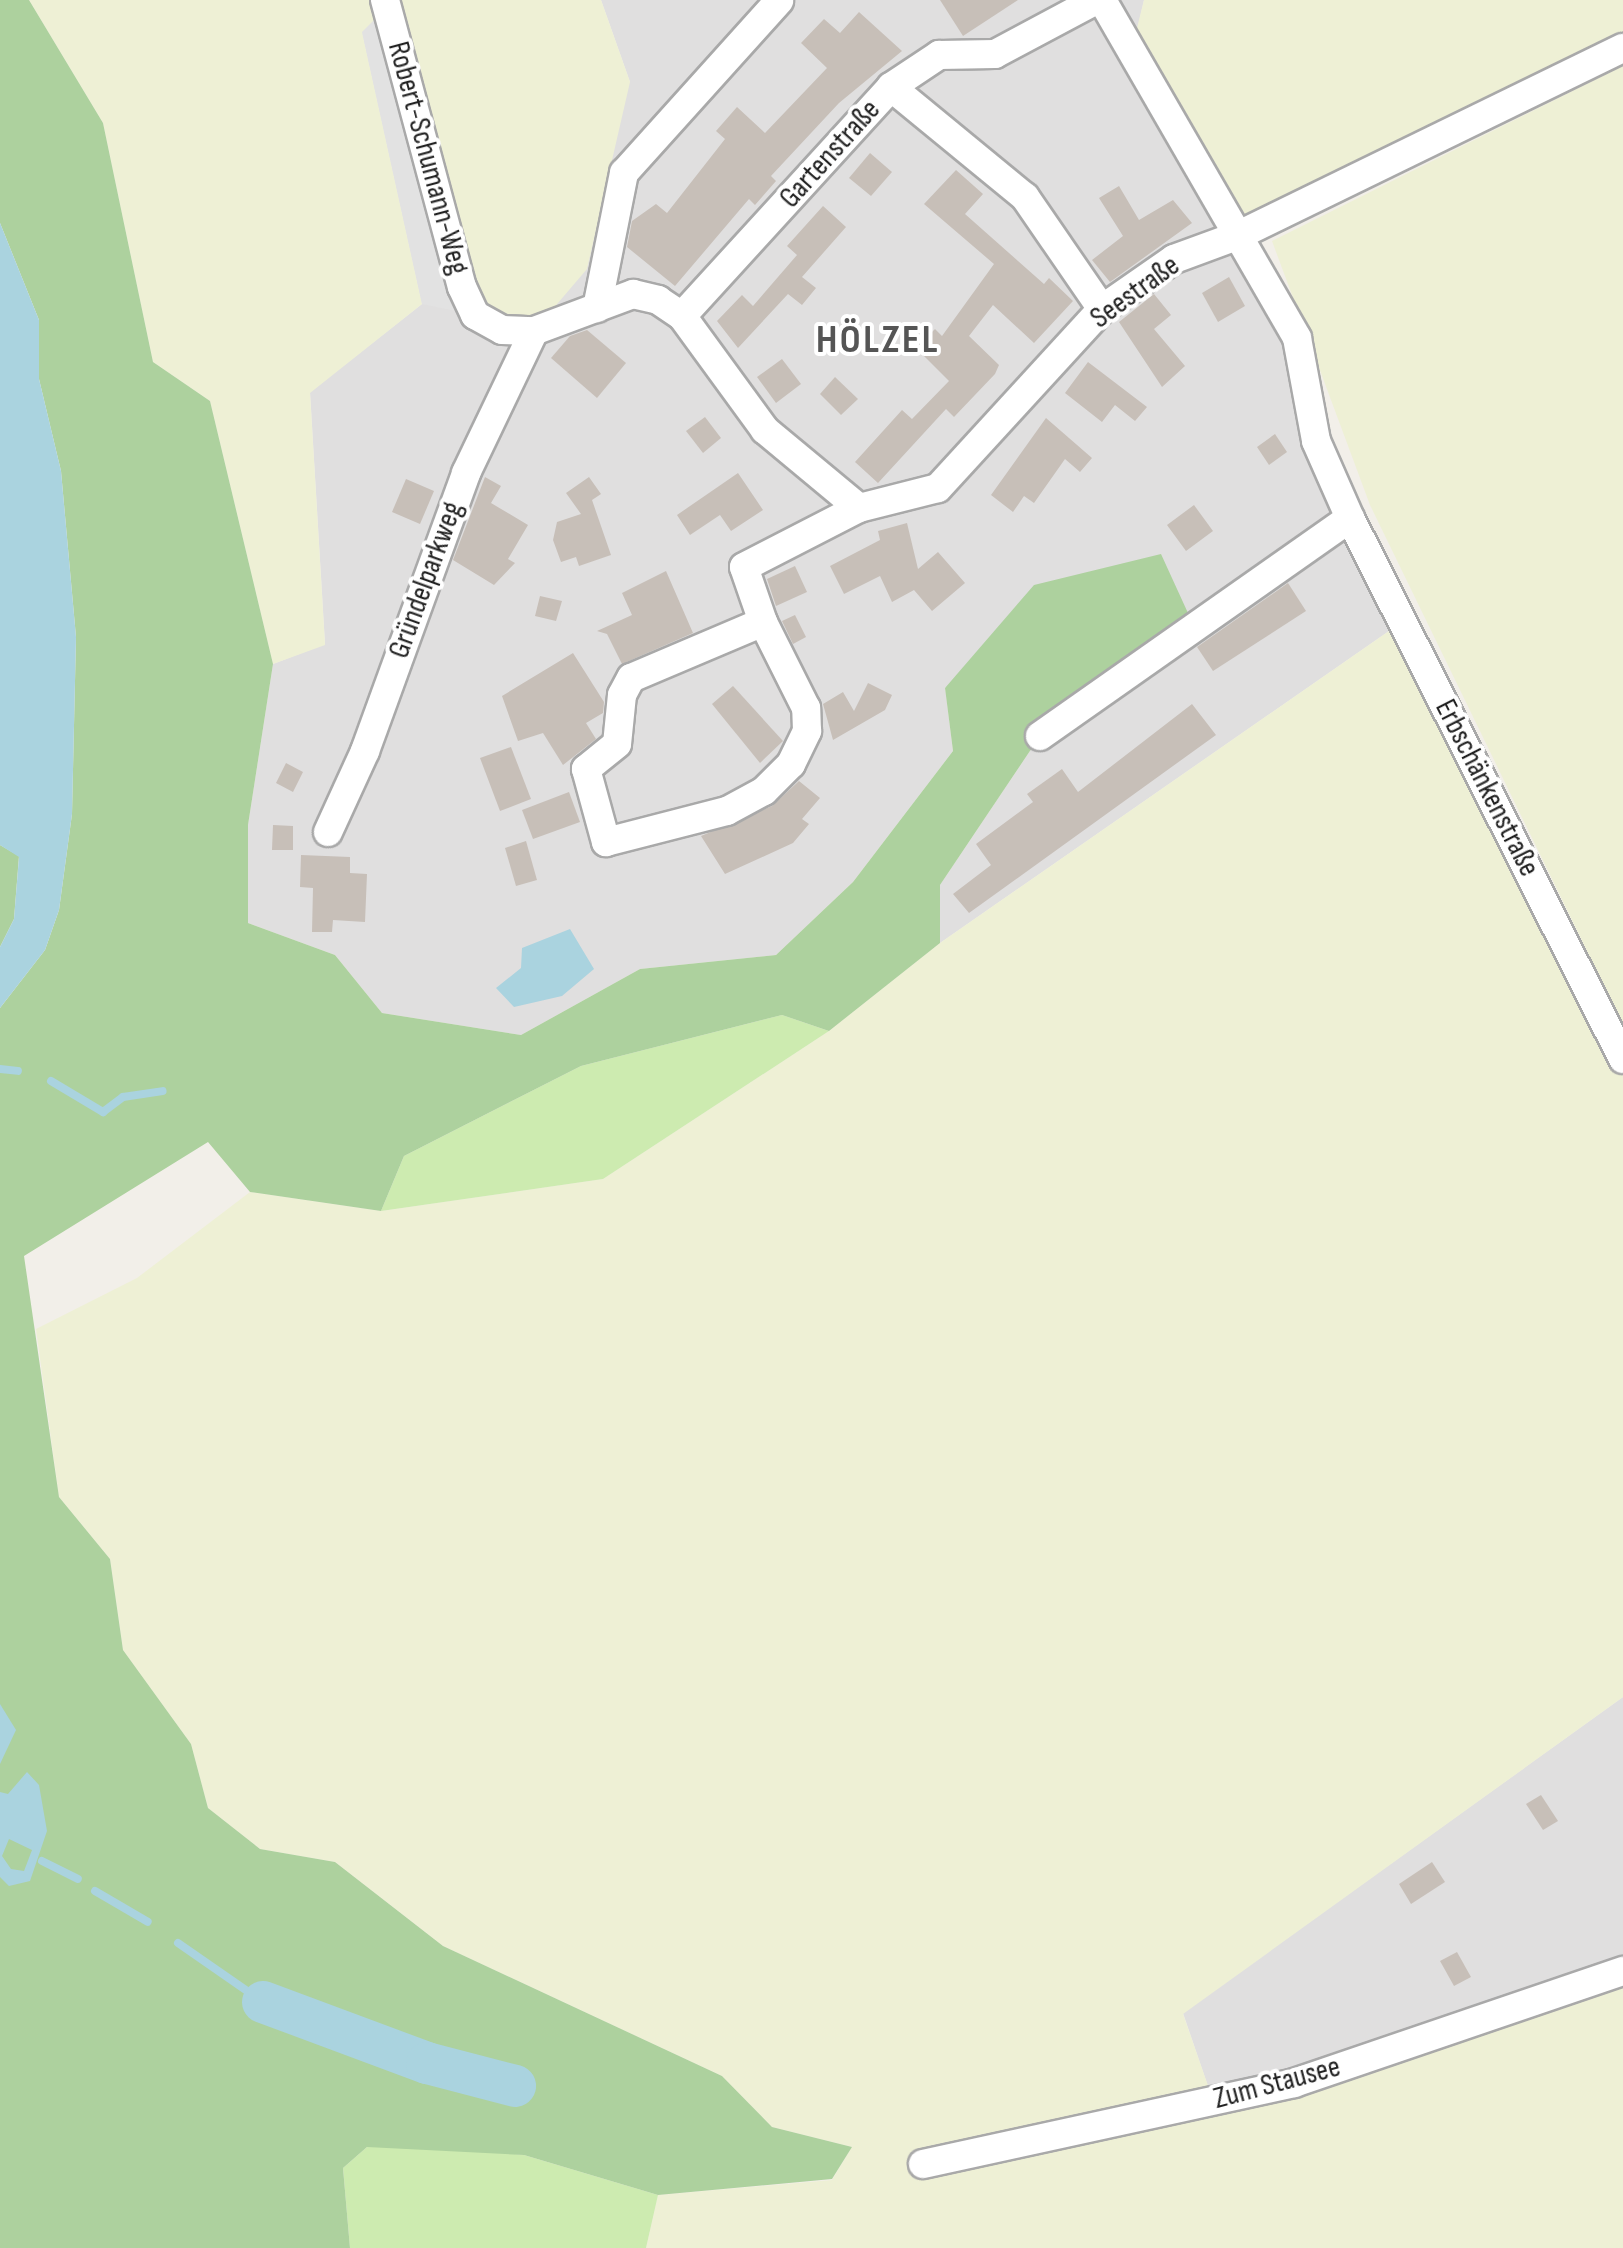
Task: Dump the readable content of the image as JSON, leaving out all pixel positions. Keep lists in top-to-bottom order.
{
  "streets": {
    "street": [
      "Gartenstraße",
      "Robert-Schumann-Weg",
      "Seestraße",
      "Gründelparkweg",
      "Erbschänkenstraße",
      "Zum Stausee"
    ]
  },
  "crossings": [
    ["Gartenstraße", "Seestraße"],
    ["Robert-Schumann-Weg", "Gründelparkweg"],
    ["Seestraße", "Erbschänkenstraße"]
  ],
  "districts": ["HÖLZEL"]
}
